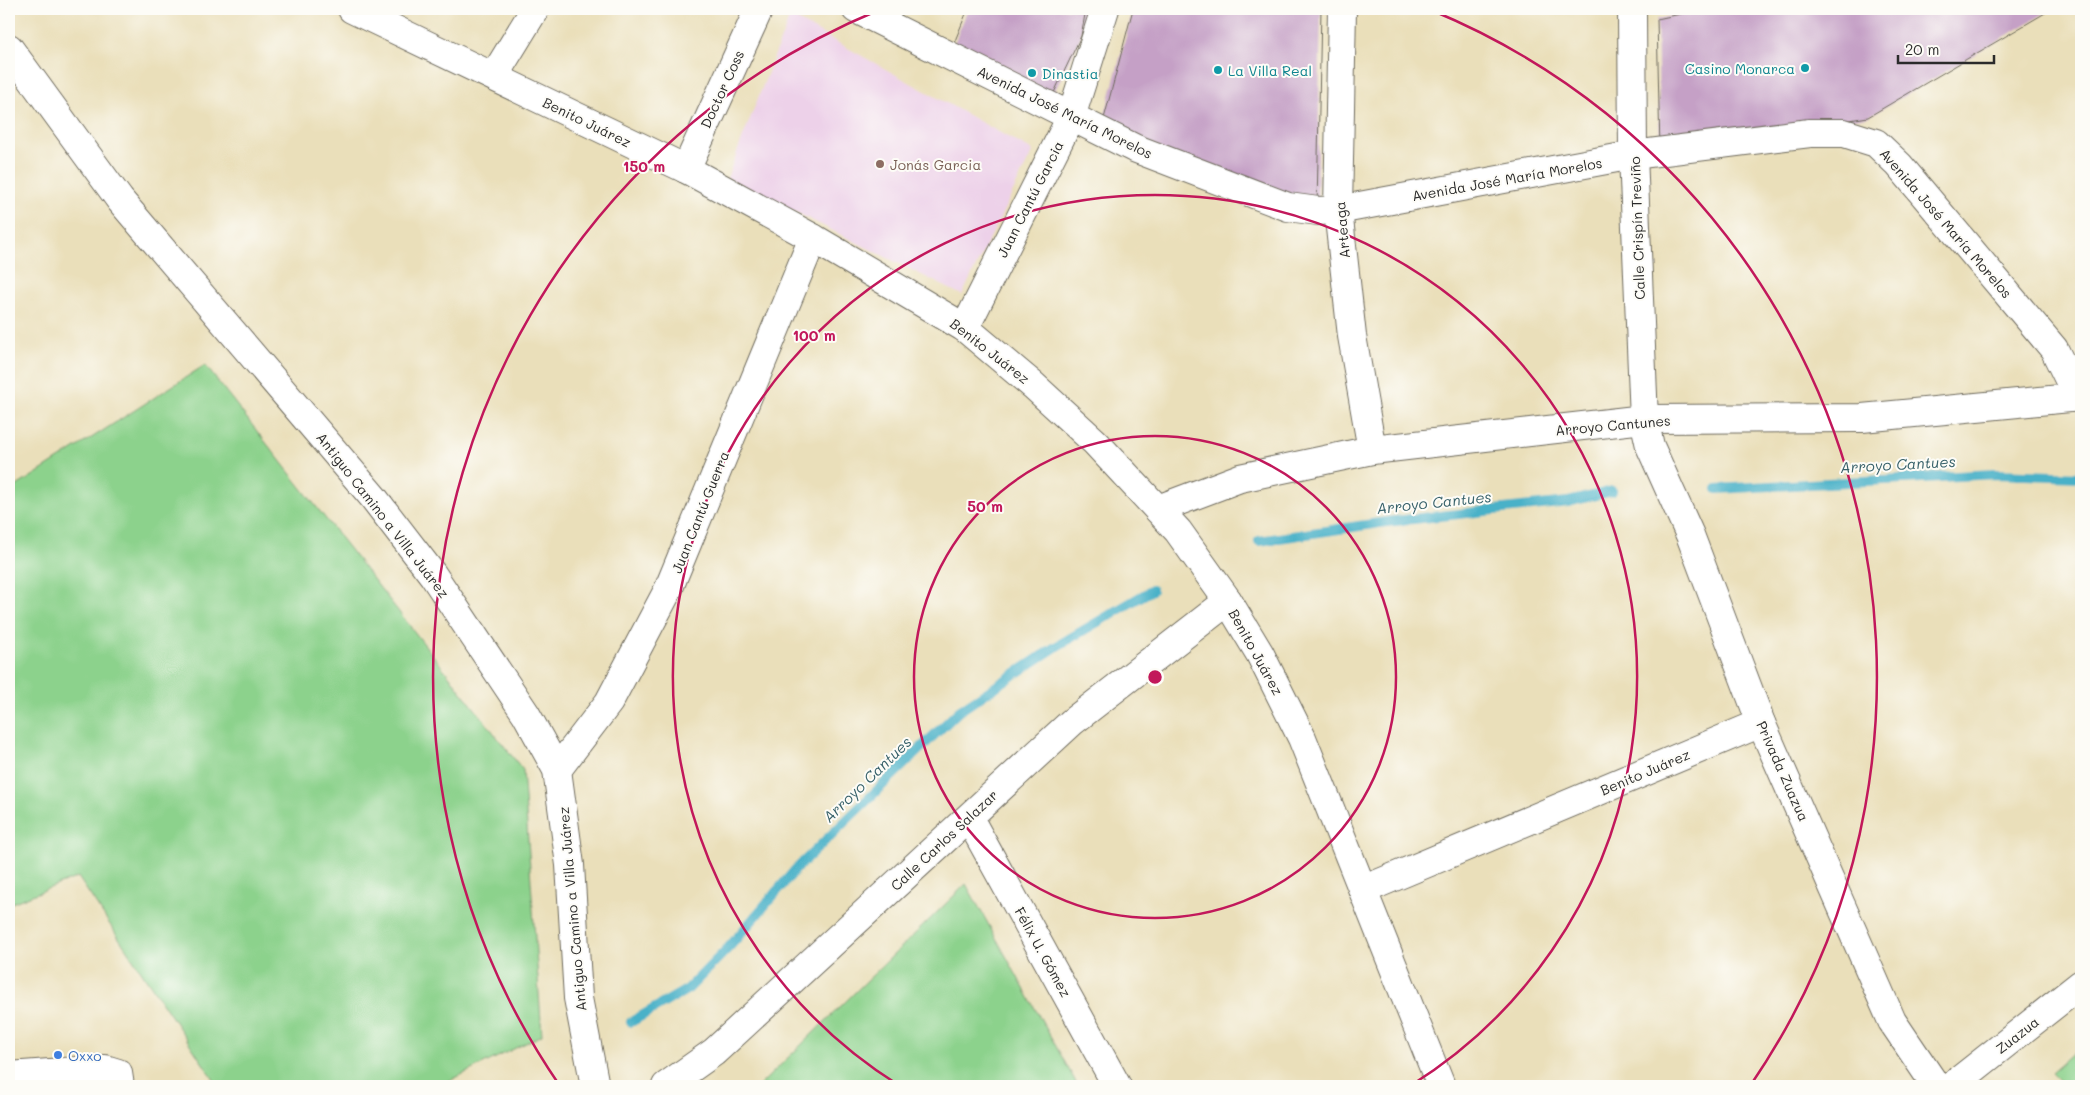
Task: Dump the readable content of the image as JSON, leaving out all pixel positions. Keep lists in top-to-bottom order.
{
  "streets": {
    "street": [
      "Doctor Coss",
      "Avenida José María Morelos",
      "Benito Juárez",
      "Juan Cantú Garcia",
      "Calle Crispín Treviño",
      "Arteaga",
      "Arroyo Cantunes",
      "Juan Cantú Guerra",
      "Antiguo Camino a Villa Juárez",
      "Privada Zuazua",
      "Calle Carlos Salazar",
      "Félix U. Gómez",
      "Zuazua"
    ]
  },
  "crossings": [
    ["Doctor Coss", "Benito Juárez"],
    ["Avenida José María Morelos", "Juan Cantú Garcia"],
    ["Avenida José María Morelos", "Calle Crispín Treviño"],
    ["Avenida José María Morelos", "Arteaga"],
    ["Avenida José María Morelos", "Arroyo Cantunes"],
    ["Benito Juárez", "Juan Cantú Garcia"],
    ["Benito Juárez", "Arroyo Cantunes"],
    ["Benito Juárez", "Juan Cantú Guerra"],
    ["Benito Juárez", "Privada Zuazua"],
    ["Benito Juárez", "Calle Carlos Salazar"],
    ["Calle Crispín Treviño", "Arroyo Cantunes"],
    ["Calle Crispín Treviño", "Privada Zuazua"],
    ["Arteaga", "Arroyo Cantunes"],
    ["Juan Cantú Guerra", "Antiguo Camino a Villa Juárez"],
    ["Calle Carlos Salazar", "Félix U. Gómez"]
  ],
  "water": ["Arroyo Cantues"],
  "places": [
    "Casino Monarca",
    "La Villa Real",
    "Dinastia",
    "Jonás Garcia",
    "Oxxo"
  ],
  "scale_bar": "20 m",
  "rings": ["150 m", "100 m", "50 m"]
}
